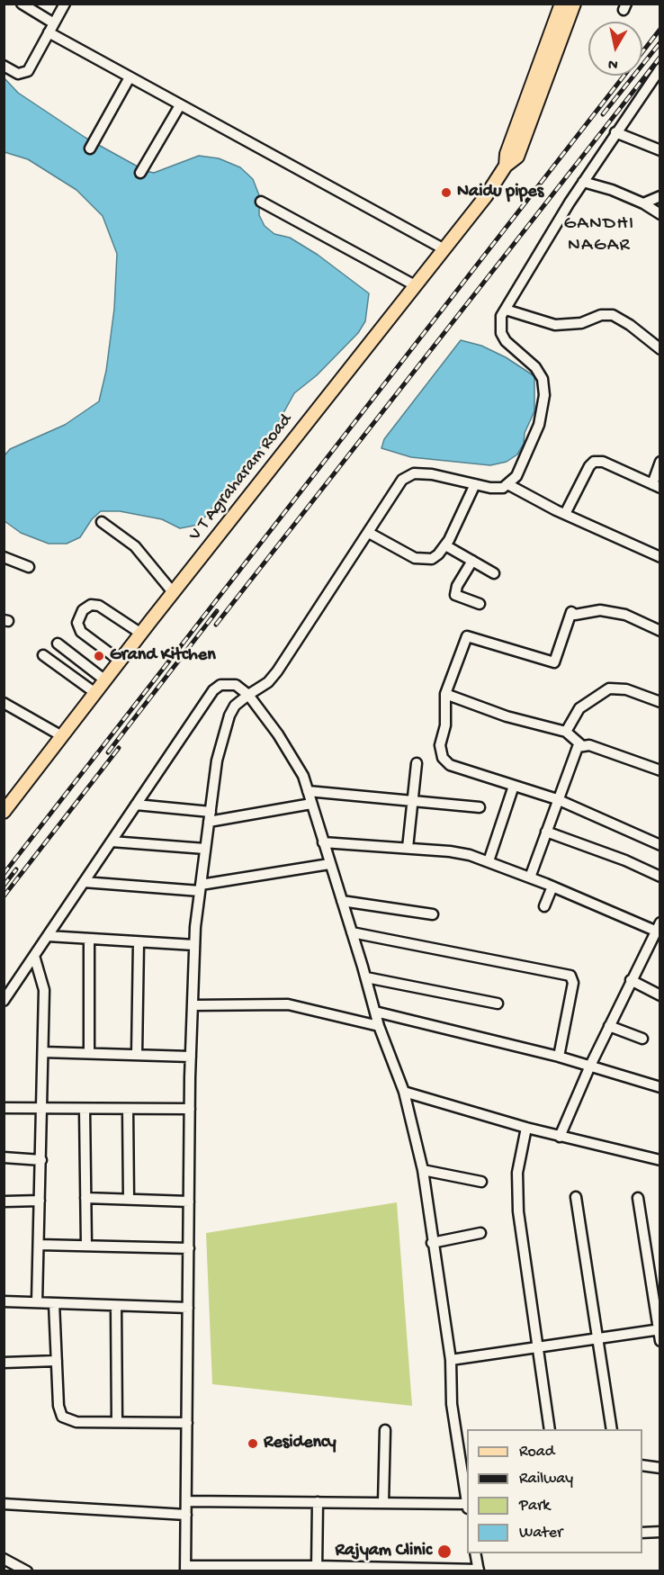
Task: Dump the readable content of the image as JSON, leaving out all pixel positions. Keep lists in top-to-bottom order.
{
  "streets": {
    "main road": ["V T Agraharam Road"]
  },
  "districts": ["GANDHI NAGAR"],
  "places": [
    "Naidu pipes",
    "Grand Kitchen",
    "Residency",
    "Rajyam Clinic"
  ],
  "legend": [
    "Road",
    "Railway",
    "Park",
    "Water"
  ],
  "north": "bottom"
}
